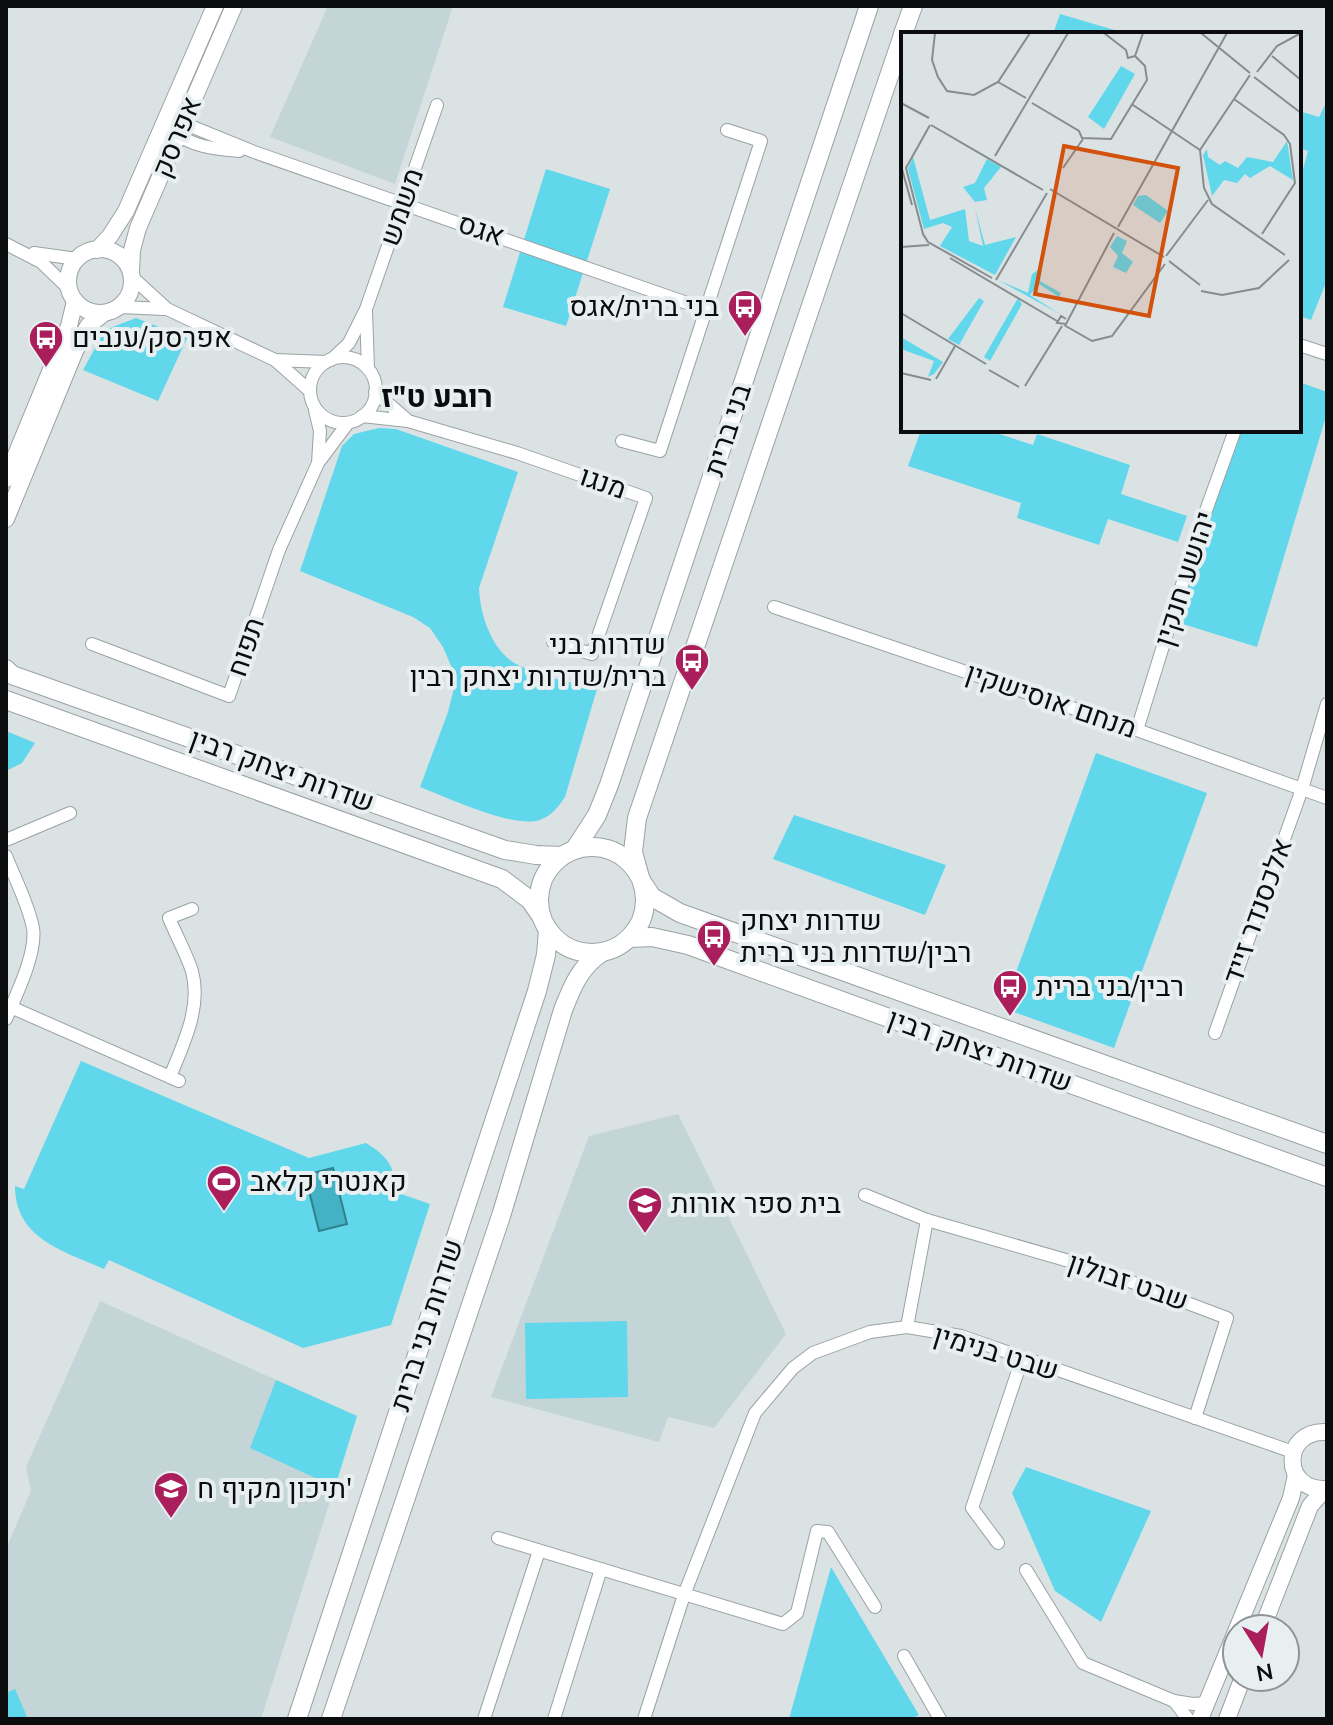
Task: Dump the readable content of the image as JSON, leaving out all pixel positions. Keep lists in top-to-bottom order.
{
  "streets": {
    "main road": ["בני ברית", "שדרות יצחק רבין", "שדרות בני ברית"],
    "street": [
      "אפרסק",
      "משמש",
      "אגס",
      "מנגו",
      "יהושע חנקין",
      "תפוח",
      "מנחם אוסישקין",
      "אלכסנדר זייד",
      "שבט זבולון",
      "שבט בנימין"
    ]
  },
  "crossings": [
    ["אפרסק", "אגס"],
    ["משמש", "אגס"],
    ["משמש", "מנגו"],
    ["משמש", "תפוח"],
    ["בני ברית", "שדרות יצחק רבין"],
    ["בני ברית", "שדרות בני ברית"],
    ["מנגו", "תפוח"],
    ["יהושע חנקין", "מנחם אוסישקין"],
    ["מנחם אוסישקין", "אלכסנדר זייד"],
    ["שדרות יצחק רבין", "שדרות בני ברית"],
    ["שבט זבולון", "שבט בנימין"]
  ],
  "districts": ["רובע ט\"ז"],
  "places": {
    "bus stop": [
      "בני ברית/אגס",
      "אפרסק/ענבים",
      "שדרות בני ברית/שדרות יצחק רבין",
      "שדרות יצחק רבין/שדרות בני ברית",
      "רבין/בני ברית"
    ],
    "sports": ["קאנטרי קלאב"],
    "school or university": ["בית ספר אורות", "תיכון מקיף ח'"]
  },
  "north": "bottom"
}
